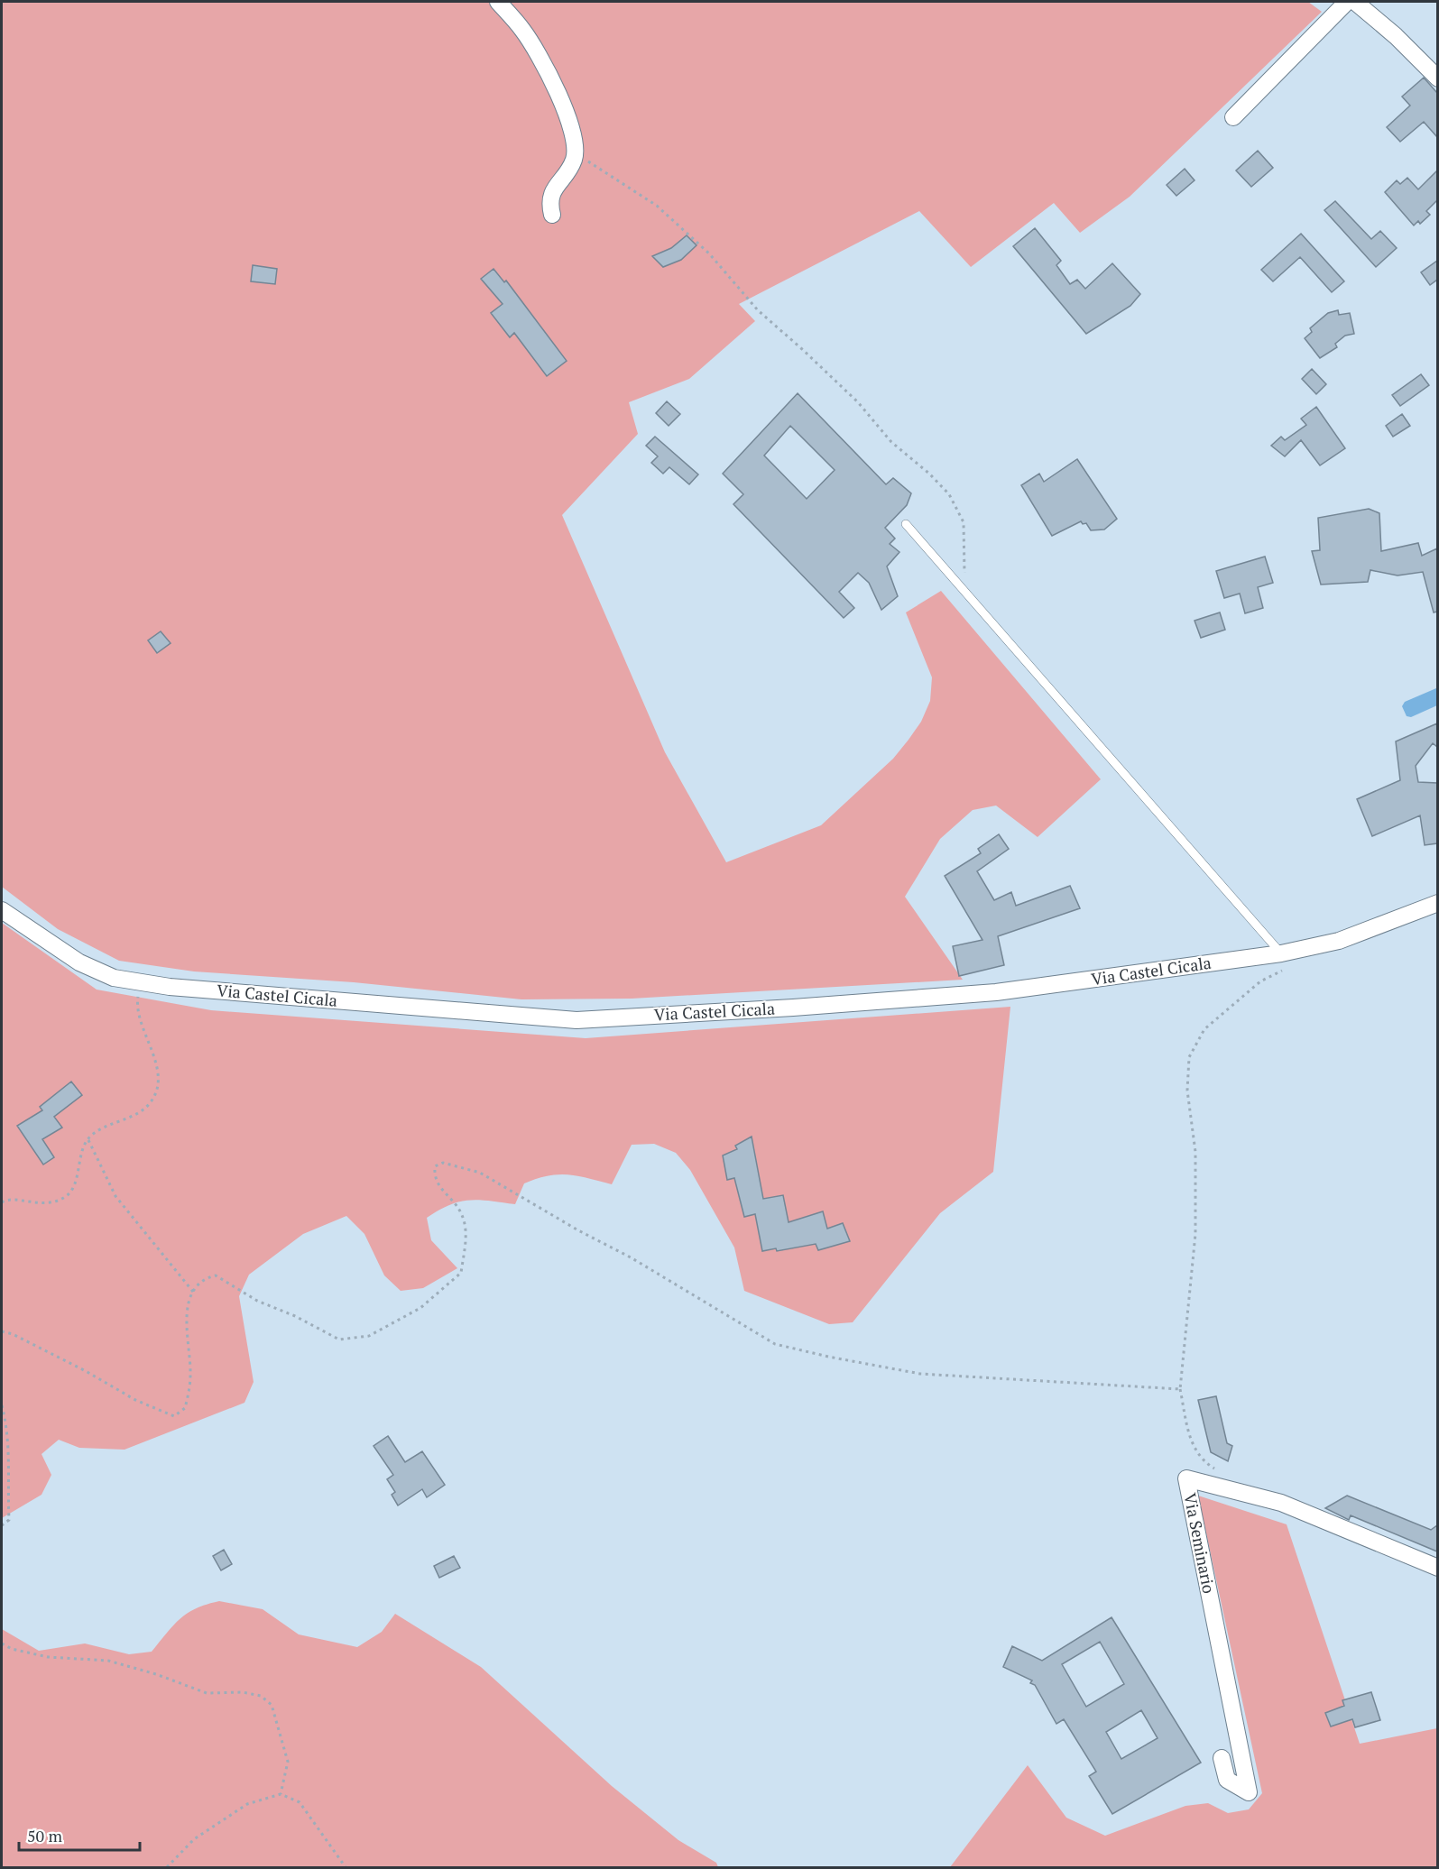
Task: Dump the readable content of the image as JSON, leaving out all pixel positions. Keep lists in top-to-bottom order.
{
  "streets": {
    "street": ["Via Castel Cicala", "Via Seminario"]
  },
  "scale_bar": "50 m"
}
